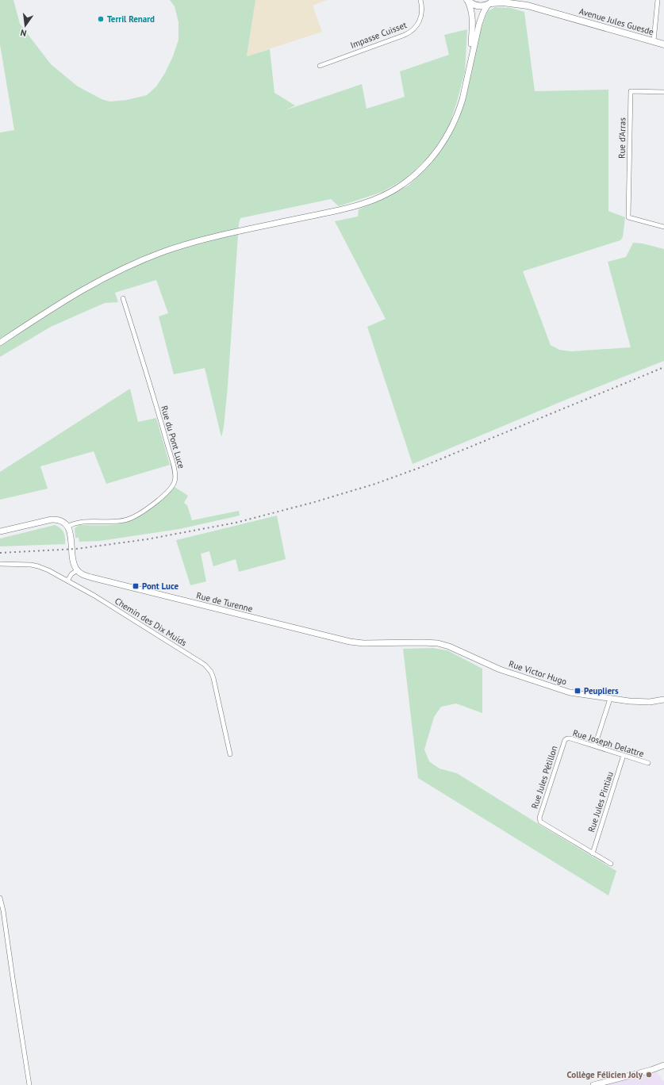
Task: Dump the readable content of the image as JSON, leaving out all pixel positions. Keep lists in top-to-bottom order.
{
  "streets": {
    "main road": ["Avenue Jules Guesde"],
    "street": [
      "Impasse Cuisset",
      "Rue d'Arras",
      "Rue du Pont Luce",
      "Rue de Turenne",
      "Chemin des Dix Muids",
      "Rue Victor Hugo",
      "Rue Joseph Delattre",
      "Rue Jules Pétillon",
      "Rue Jules Pintiau"
    ]
  },
  "crossings": [
    ["Rue de Turenne", "Rue Victor Hugo"],
    ["Rue Joseph Delattre", "Rue Jules Pétillon"],
    ["Rue Joseph Delattre", "Rue Jules Pintiau"],
    ["Rue Jules Pétillon", "Rue Jules Pintiau"]
  ],
  "places": {
    "other": ["Terril Renard", "Collège Félicien Joly"],
    "transit": ["Pont Luce", "Peupliers"]
  },
  "north": "bottom"
}
